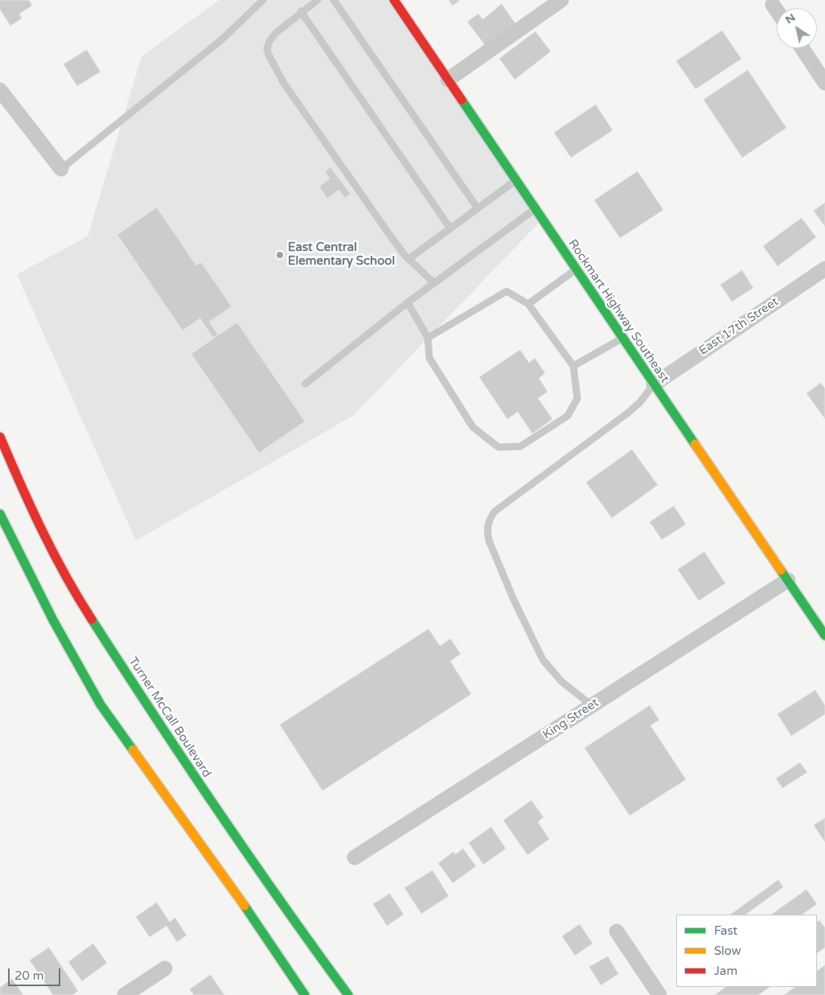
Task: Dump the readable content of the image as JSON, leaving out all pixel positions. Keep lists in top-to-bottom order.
{
  "streets": {
    "main road": ["Rockmart Highway Southeast", "Turner McCall Boulevard"],
    "street": ["East 17th Street", "King Street"]
  },
  "crossings": [
    ["Rockmart Highway Southeast", "East 17th Street"],
    ["Rockmart Highway Southeast", "King Street"]
  ],
  "places": ["East Central Elementary School"],
  "legend": ["Fast", "Slow", "Jam"],
  "scale_bar": "20 m",
  "north": "top left"
}
